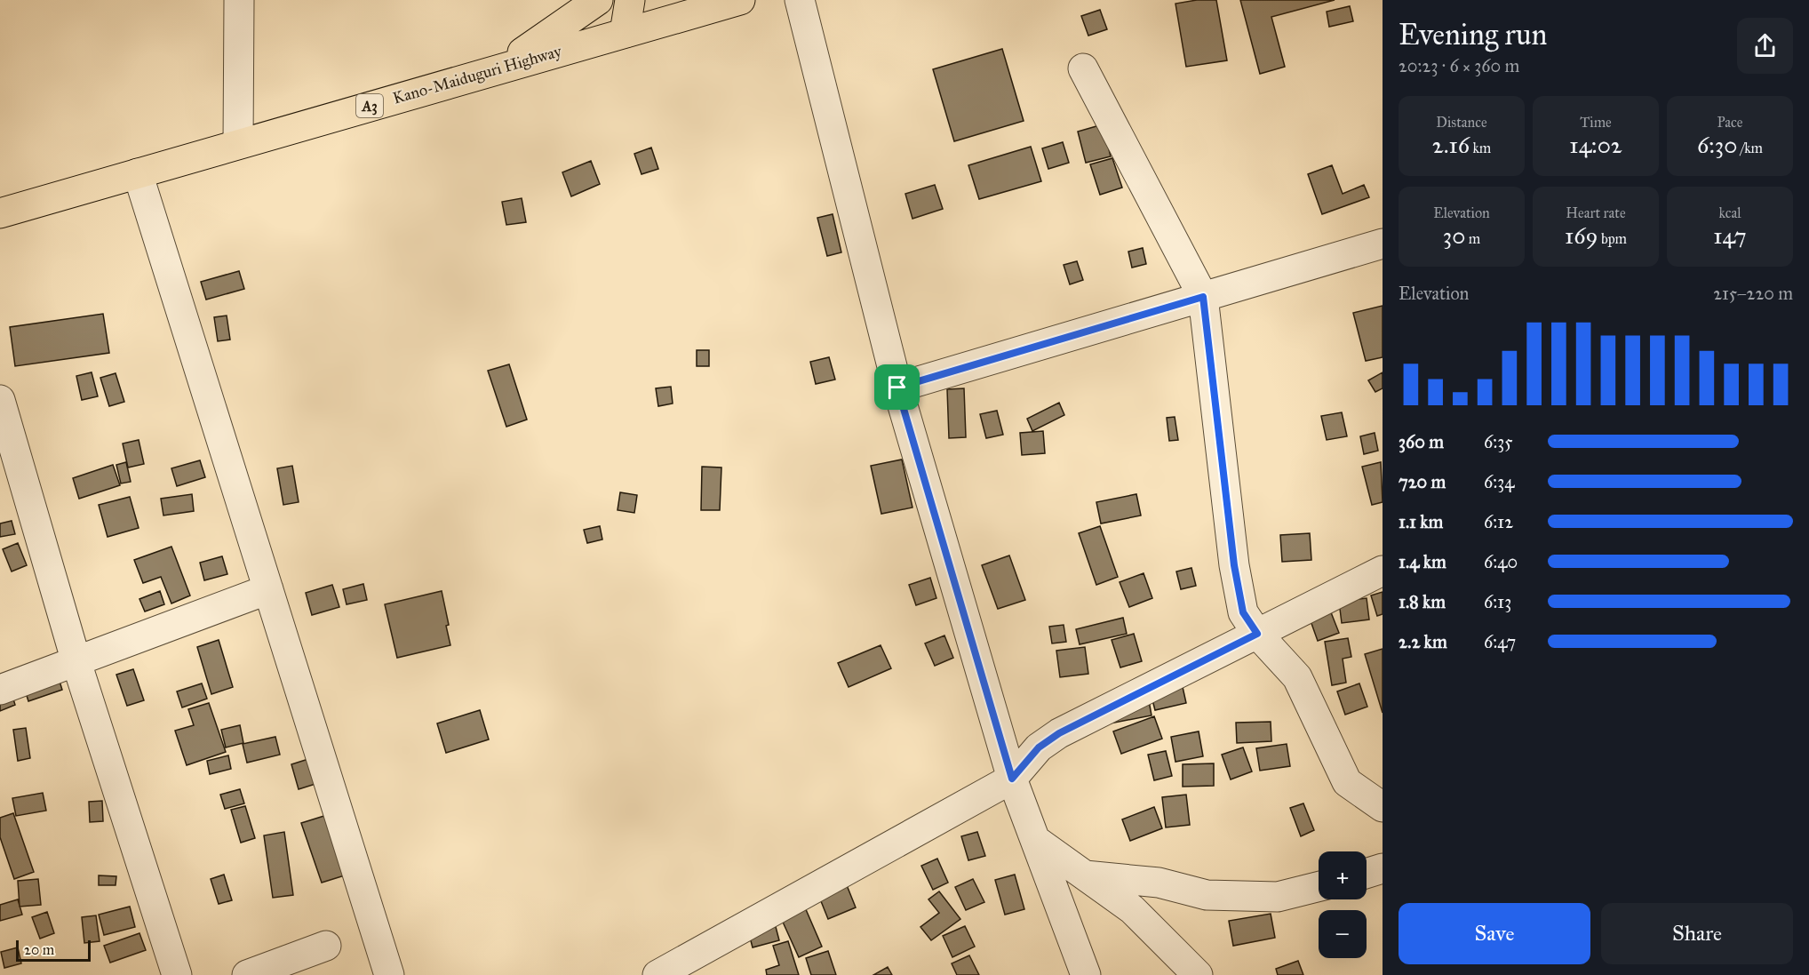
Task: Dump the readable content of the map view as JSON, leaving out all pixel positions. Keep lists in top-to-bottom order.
{
  "streets": {
    "main road": ["Kano-Maiduguri Highway", "A3"]
  },
  "scale_bar": "20 m",
  "page": {
    "heading": ["Evening run", "20:23 · 6 × 360 m"],
    "stats": [
      ["Distance", "2.16 km"],
      ["Time", "14:02"],
      ["Pace", "6:30 /km"],
      ["Elevation", "30 m"],
      ["Heart rate", "169 bpm"],
      ["kcal", "147"]
    ],
    "chart": ["Elevation", "215–220 m"],
    "list": [
      {
        "name": "360 m",
        "note": "6:35"
      },
      {
        "name": "720 m",
        "note": "6:34"
      },
      {
        "name": "1.1 km",
        "note": "6:12"
      },
      {
        "name": "1.4 km",
        "note": "6:40"
      },
      {
        "name": "1.8 km",
        "note": "6:13"
      },
      {
        "name": "2.2 km",
        "note": "6:47"
      }
    ],
    "map_buttons": ["+", "−"],
    "buttons": ["Save", "Share"],
    "scale": "20 m"
  }
}
